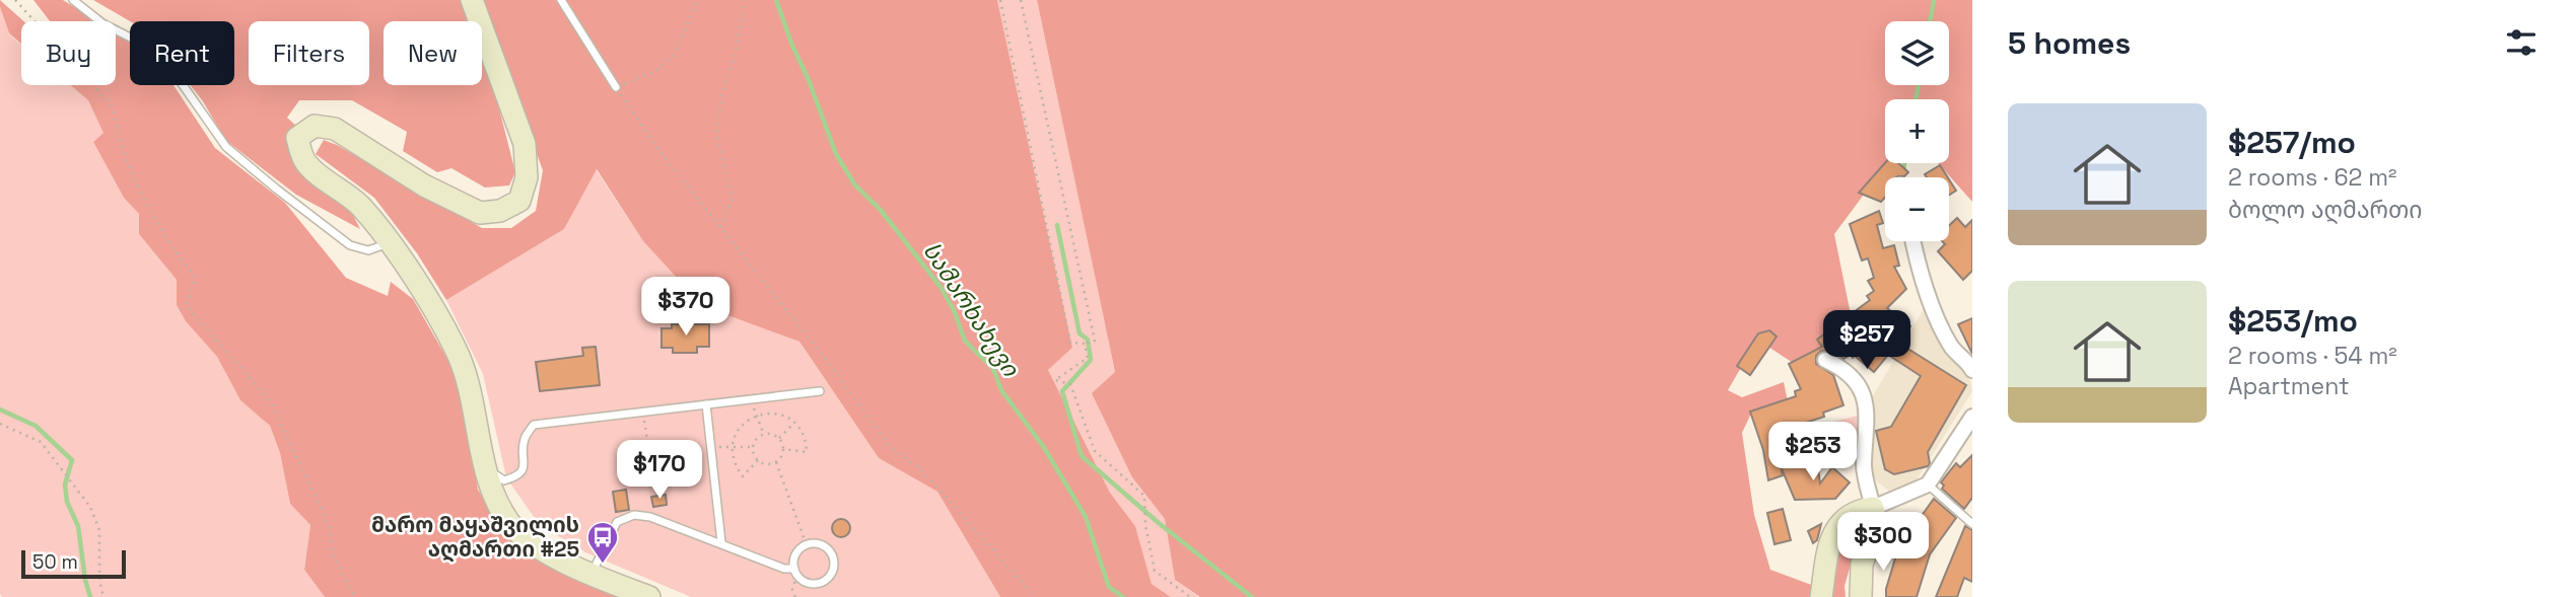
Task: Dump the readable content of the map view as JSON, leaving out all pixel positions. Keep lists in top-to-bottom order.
{
  "water": ["სამარხახევი"],
  "places": {
    "bus stop": ["მარო მაყაშვილის აღმართი #25"]
  },
  "scale_bar": "50 m",
  "page": {
    "heading": "5 homes",
    "map_buttons": ["+", "−"],
    "chip": [
      "Buy",
      "Rent",
      "Filters",
      "New"
    ],
    "list": [
      {
        "name": "$257/mo",
        "note": "2 rooms · 62 m² · ბოლო აღმართი"
      },
      {
        "name": "$253/mo",
        "note": "2 rooms · 54 m² · Apartment"
      }
    ],
    "price": [
      "$370",
      "$257",
      "$253",
      "$170",
      "$300"
    ],
    "scale": "50 m"
  }
}
